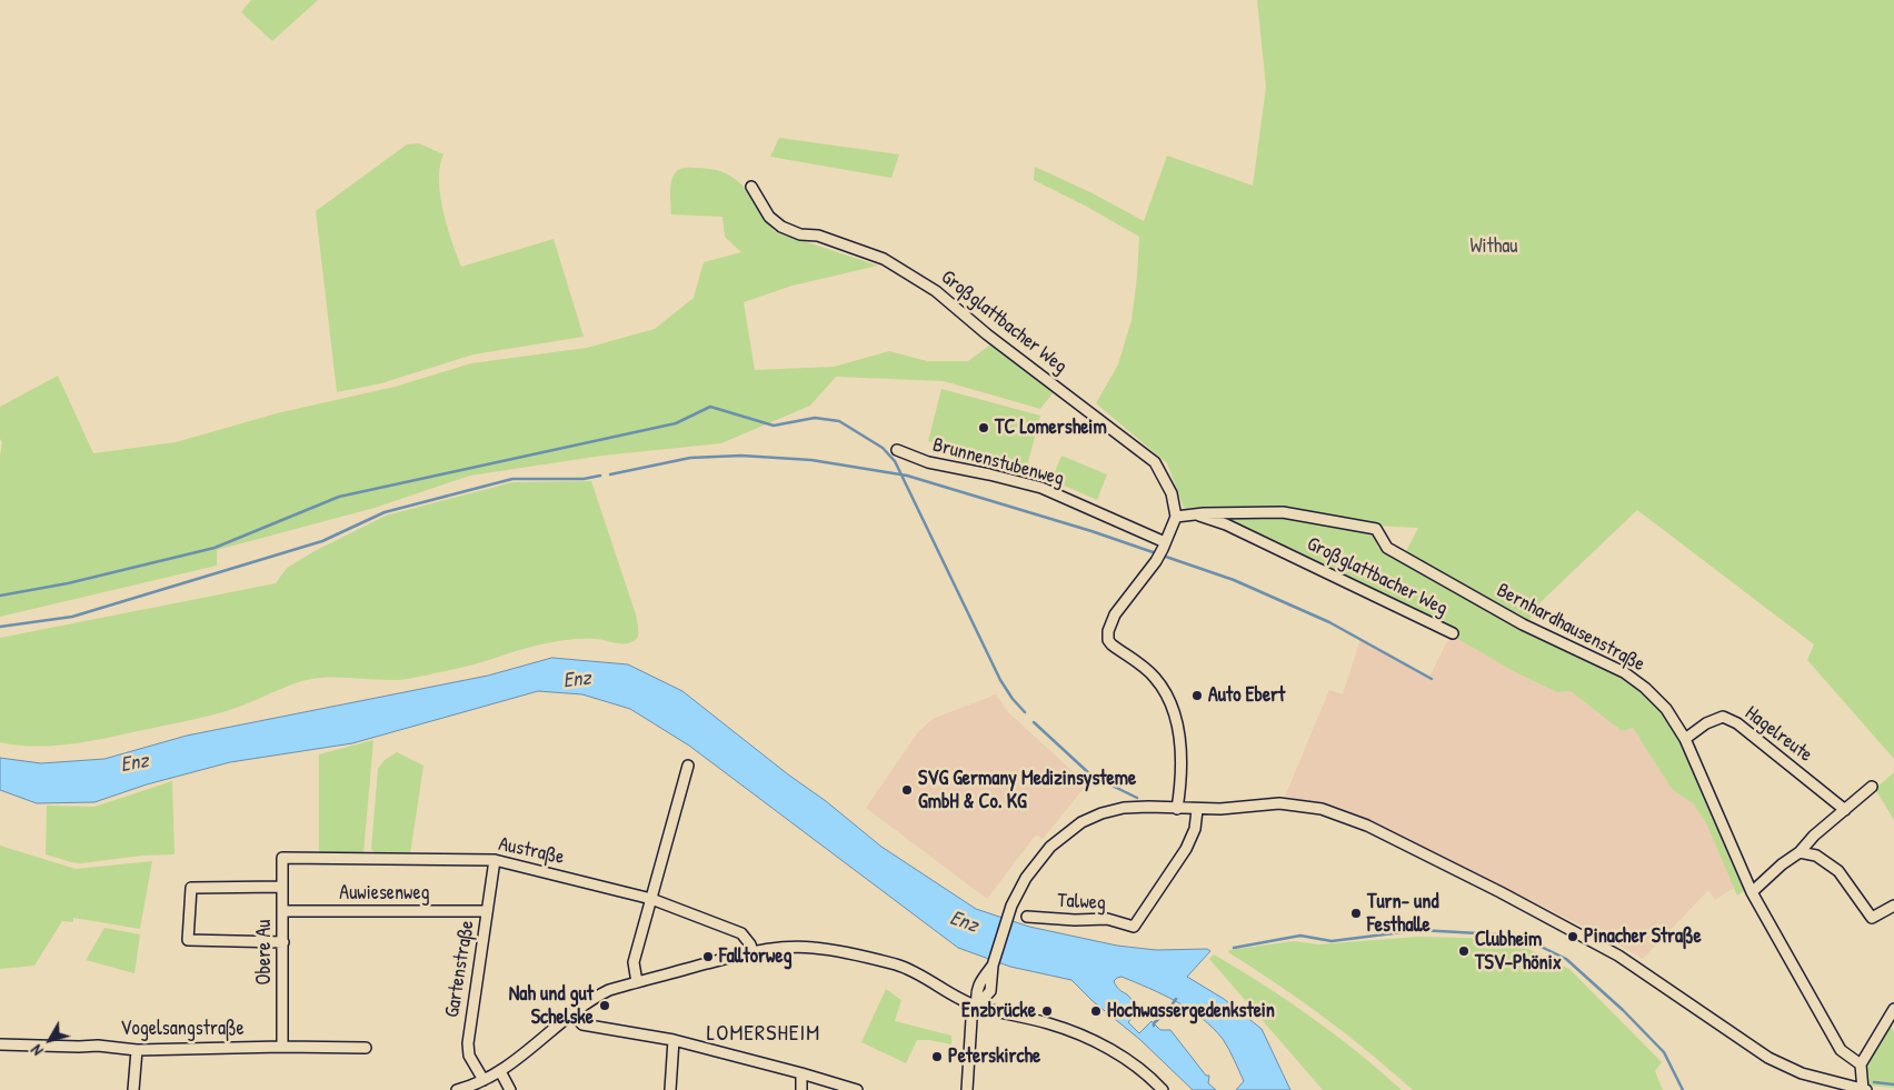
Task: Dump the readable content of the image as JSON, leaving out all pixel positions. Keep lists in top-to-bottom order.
{
  "streets": {
    "street": [
      "Großglattbacher Weg",
      "Brunnenstubenweg",
      "Bernhardhausenstraße",
      "Hagelreute",
      "Austraße",
      "Auwiesenweg",
      "Talweg",
      "Obere Au",
      "Gartenstraße",
      "Vogelsangstraße"
    ]
  },
  "crossings": [
    ["Großglattbacher Weg", "Bernhardhausenstraße"],
    ["Bernhardhausenstraße", "Hagelreute"],
    ["Austraße", "Obere Au"],
    ["Austraße", "Gartenstraße"],
    ["Auwiesenweg", "Obere Au"],
    ["Auwiesenweg", "Gartenstraße"],
    ["Obere Au", "Vogelsangstraße"]
  ],
  "districts": ["LOMERSHEIM"],
  "water": ["Enz"],
  "parks": ["Withau"],
  "places": [
    "TC Lomersheim",
    "Auto Ebert",
    "SVG Germany Medizinsysteme GmbH & Co. KG",
    "Turn- und Festhalle",
    "Pinacher Straße",
    "Clubheim TSV-Phönix",
    "Falltorweg",
    "Nah und gut Schelske",
    "Enzbrücke",
    "Hochwassergedenkstein",
    "Peterskirche"
  ],
  "north": "bottom left"
}
